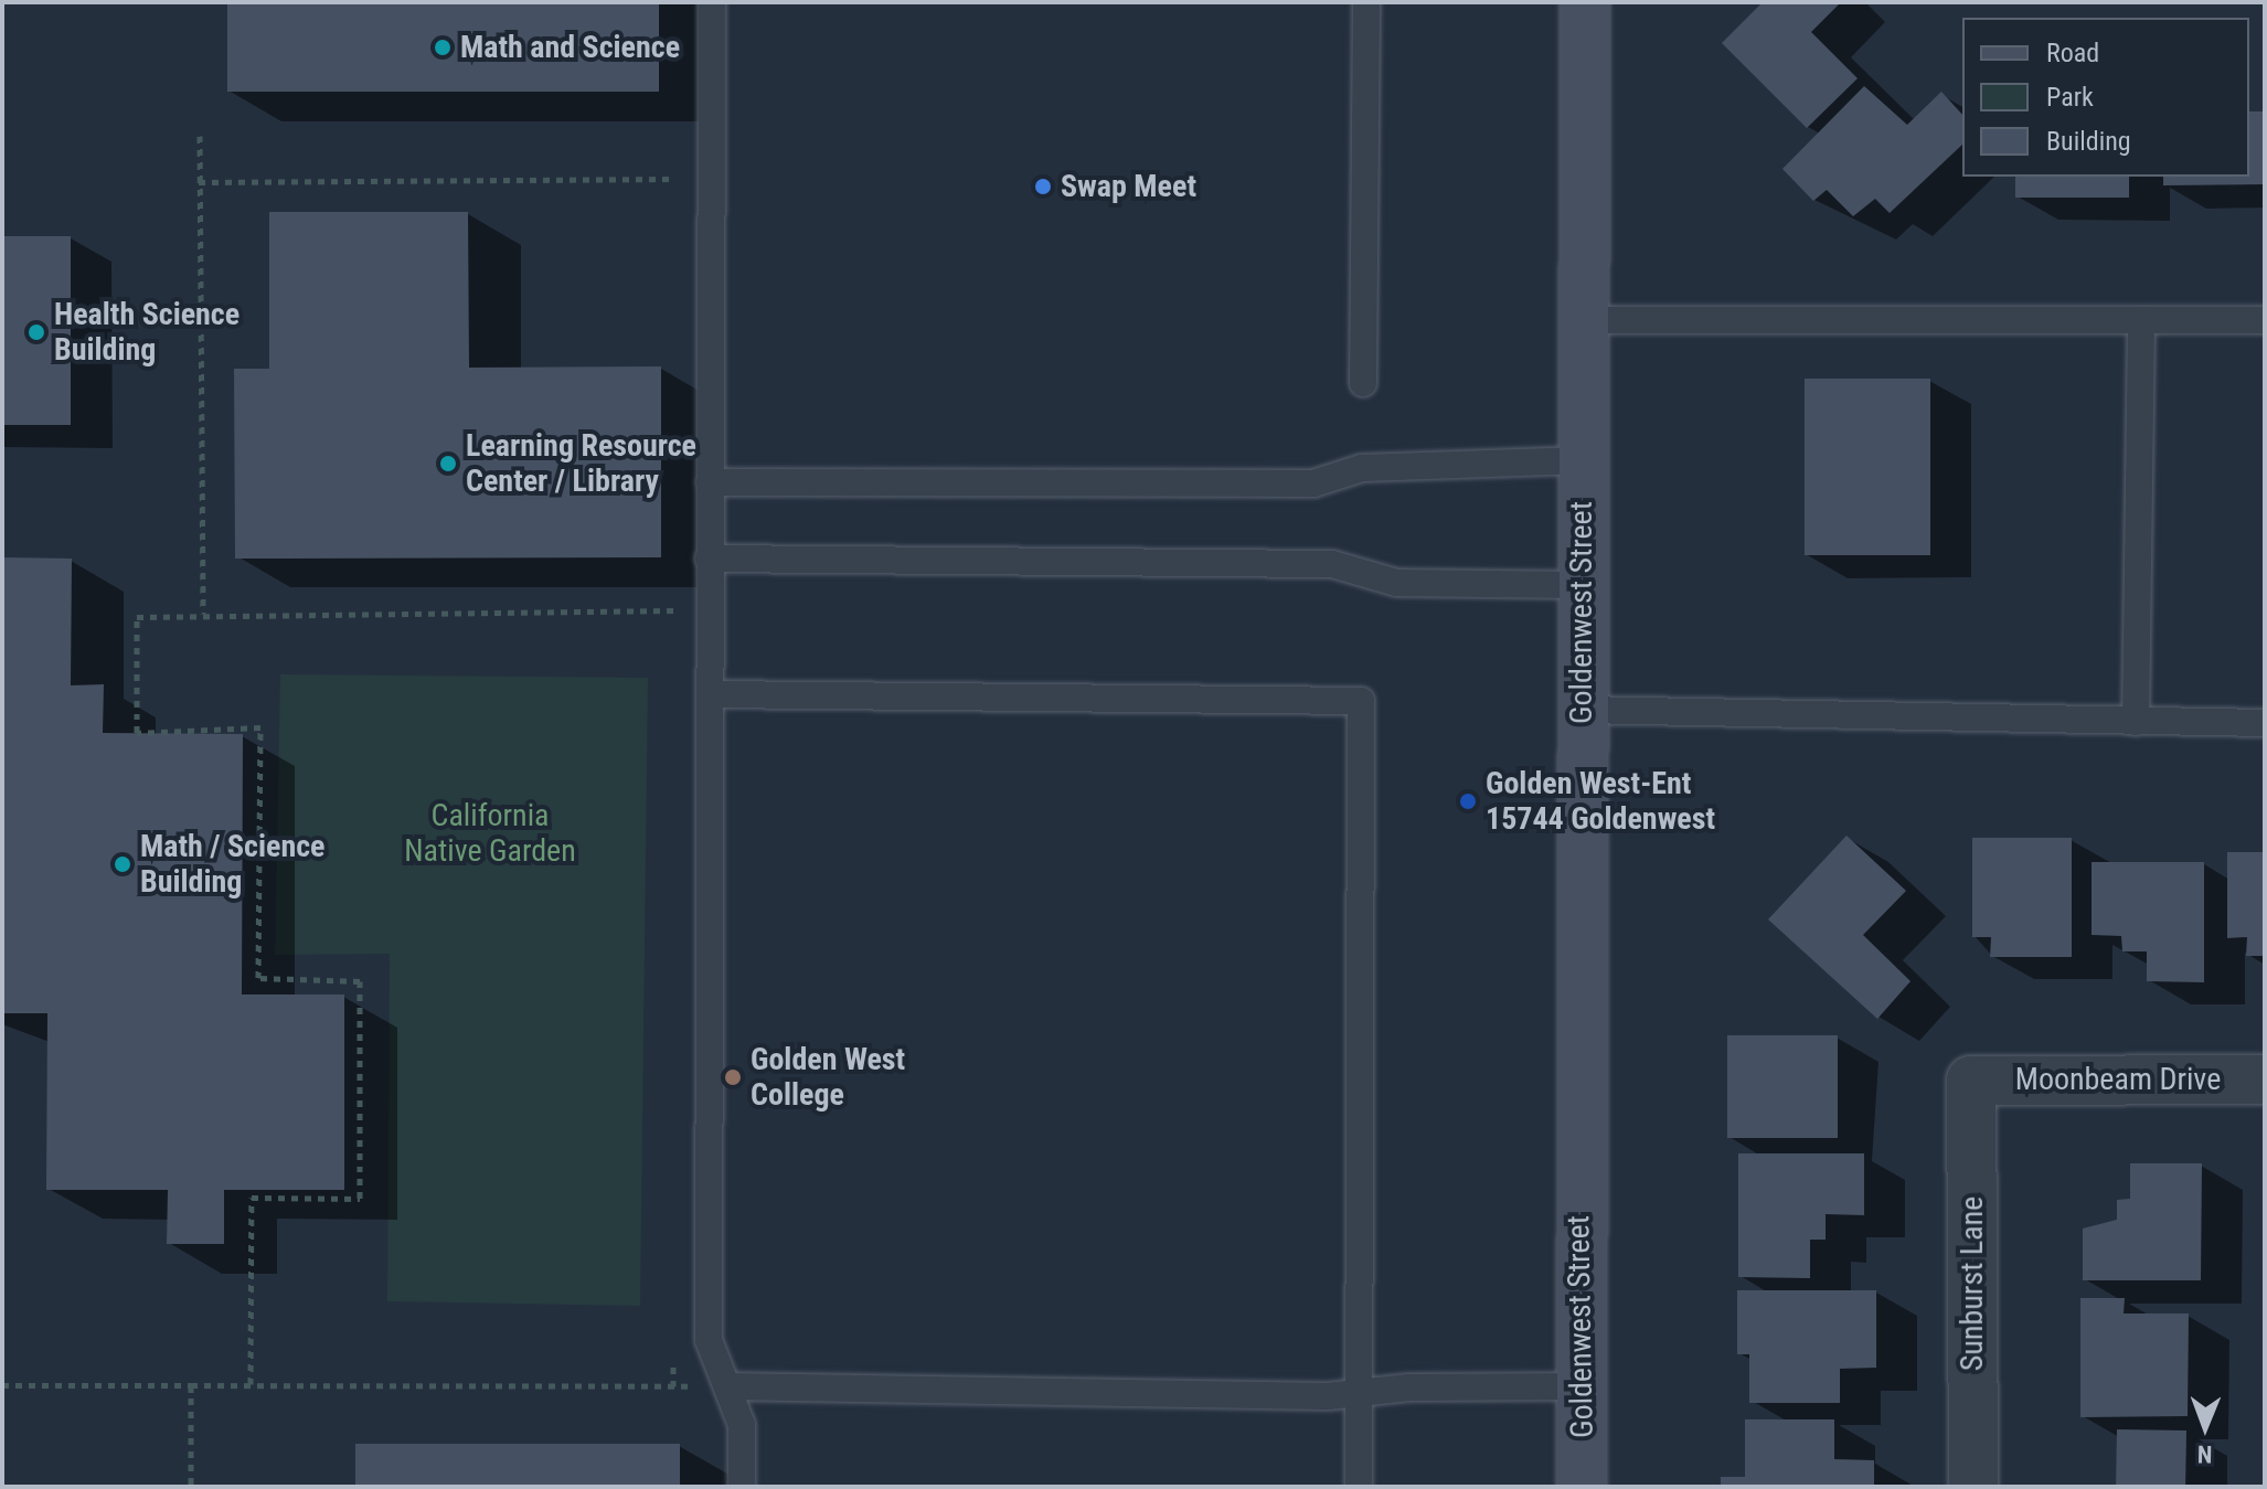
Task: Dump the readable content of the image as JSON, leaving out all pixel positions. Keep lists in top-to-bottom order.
{
  "streets": {
    "main road": ["Goldenwest Street"],
    "street": ["Moonbeam Drive", "Sunburst Lane"]
  },
  "crossings": [
    ["Moonbeam Drive", "Sunburst Lane"]
  ],
  "parks": ["California Native Garden"],
  "places": [
    "Math and Science",
    "Swap Meet",
    "Health Science Building",
    "Learning Resource Center / Library",
    "Golden West-Ent 15744 Goldenwest",
    "Math / Science Building",
    "Golden West College"
  ],
  "legend": ["Road", "Park", "Building"],
  "north": "bottom"
}
